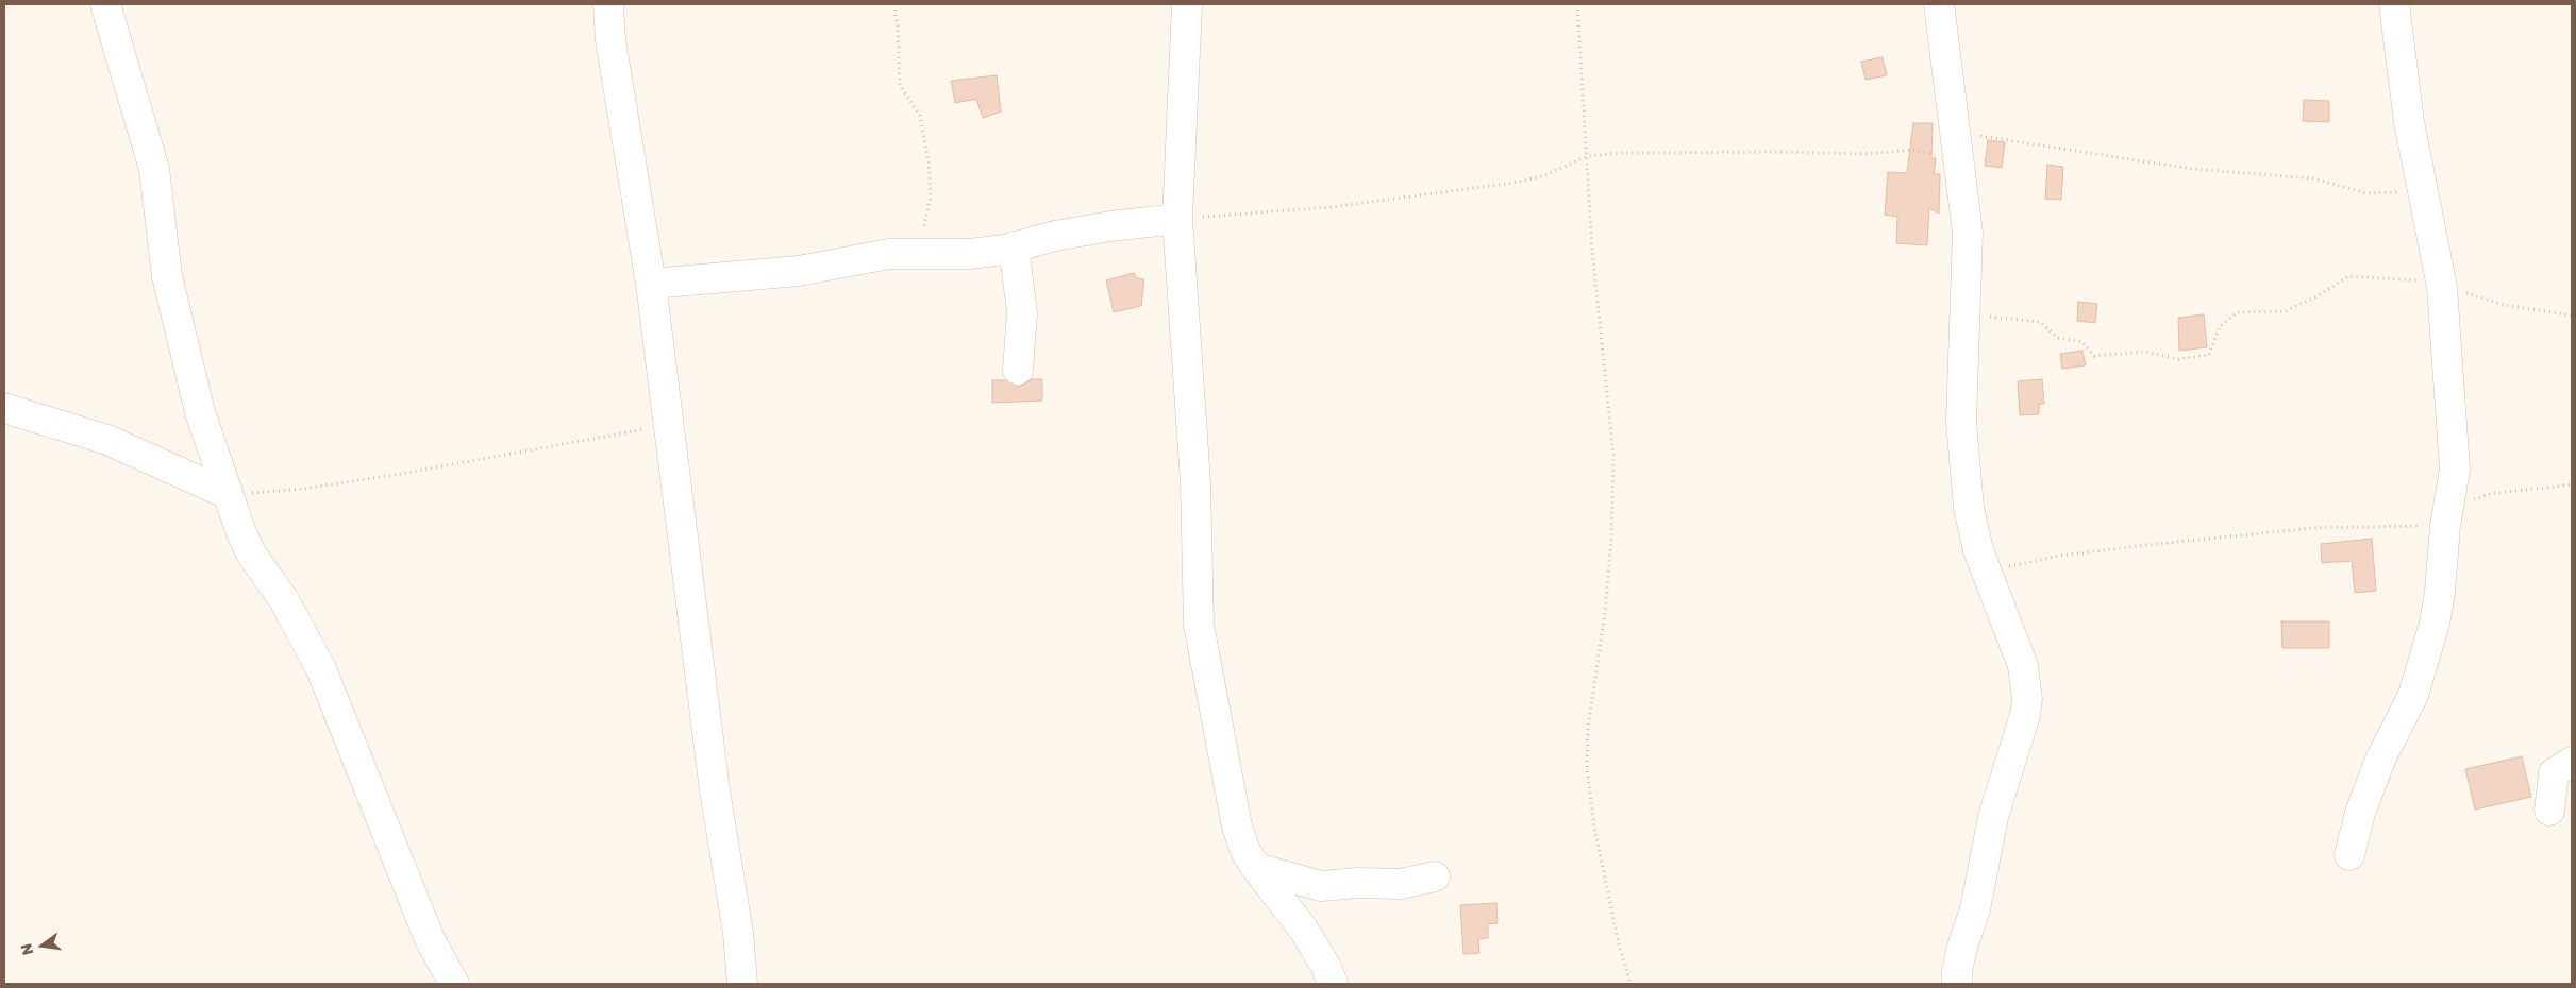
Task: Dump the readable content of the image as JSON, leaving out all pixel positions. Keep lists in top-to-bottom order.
{
  "north": "left"
}
